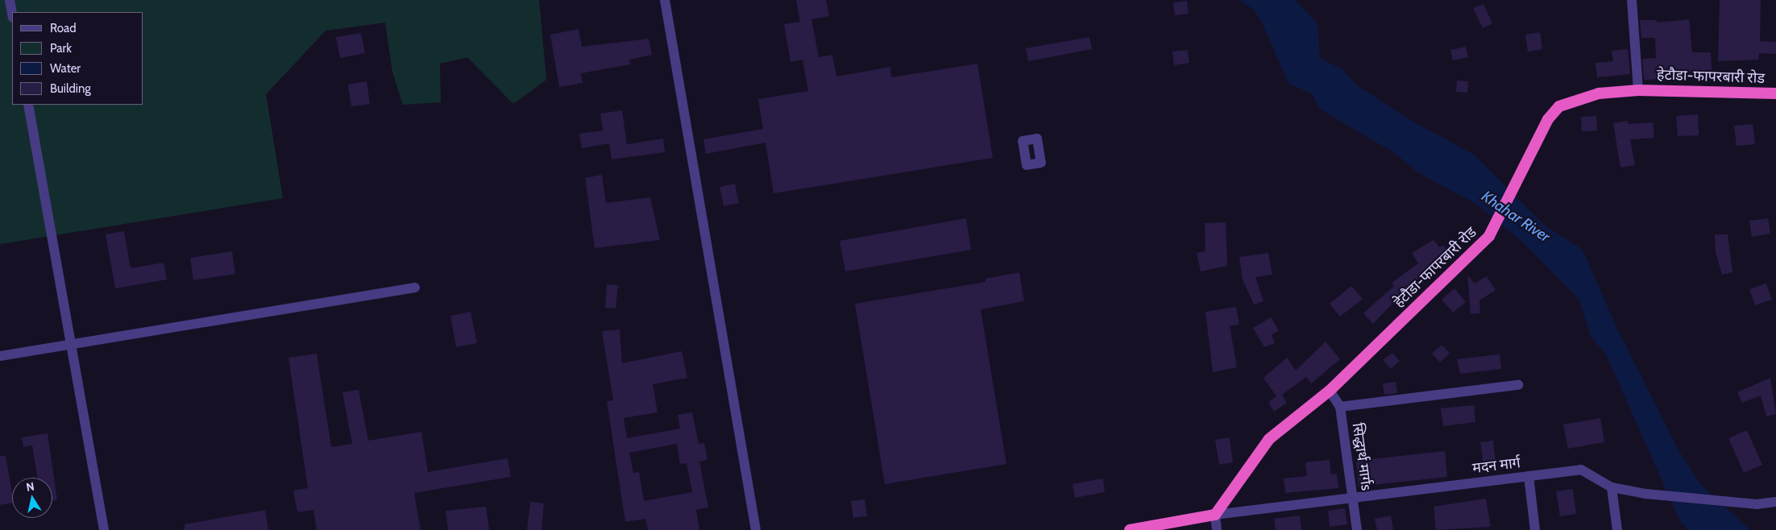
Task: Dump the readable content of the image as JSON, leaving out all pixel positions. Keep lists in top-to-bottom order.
{
  "streets": {
    "highway": ["हेटौडा-फापरबारी रोड"],
    "street": ["सिद्धार्थ मार्गs", "मदन मार्ग"]
  },
  "crossings": [
    ["हेटौडा-फापरबारी रोड", "सिद्धार्थ मार्गs"],
    ["हेटौडा-फापरबारी रोड", "मदन मार्ग"],
    ["सिद्धार्थ मार्गs", "मदन मार्ग"]
  ],
  "water": ["Khahar River"],
  "legend": [
    "Road",
    "Park",
    "Water",
    "Building"
  ],
  "north": "top"
}
